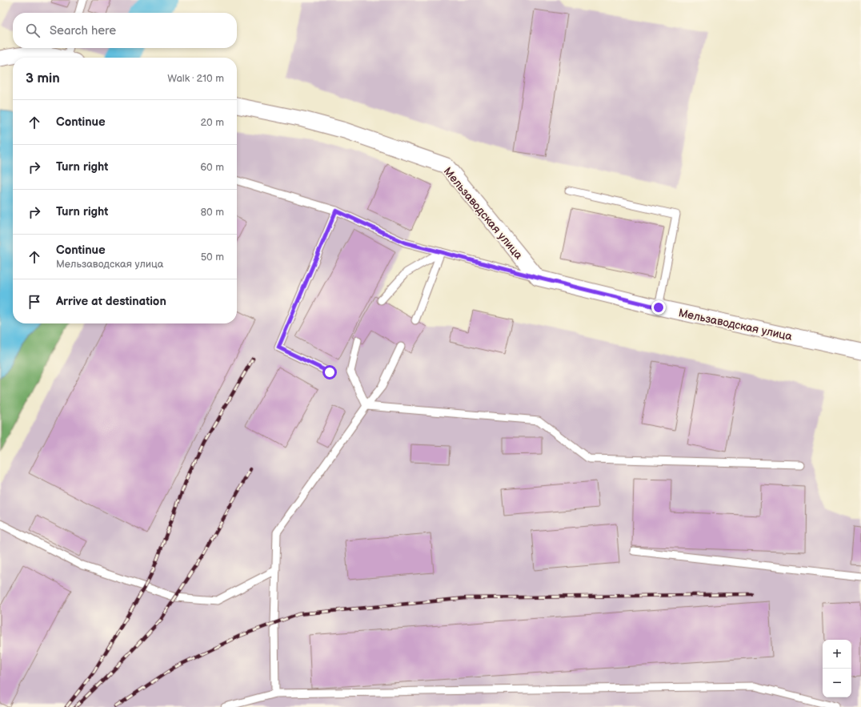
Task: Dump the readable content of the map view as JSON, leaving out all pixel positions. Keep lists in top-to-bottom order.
{
  "streets": {
    "street": ["Мельзаводская улица"]
  },
  "page": {
    "search": "Search here",
    "heading": ["3 min", "Walk · 210 m"],
    "list": [
      ["Continue", "20 m"],
      ["Turn right", "60 m"],
      ["Turn right", "80 m"],
      ["Continue", "Мельзаводская улица", "50 m"],
      "Arrive at destination"
    ],
    "map_buttons": ["+", "−"]
  }
}
